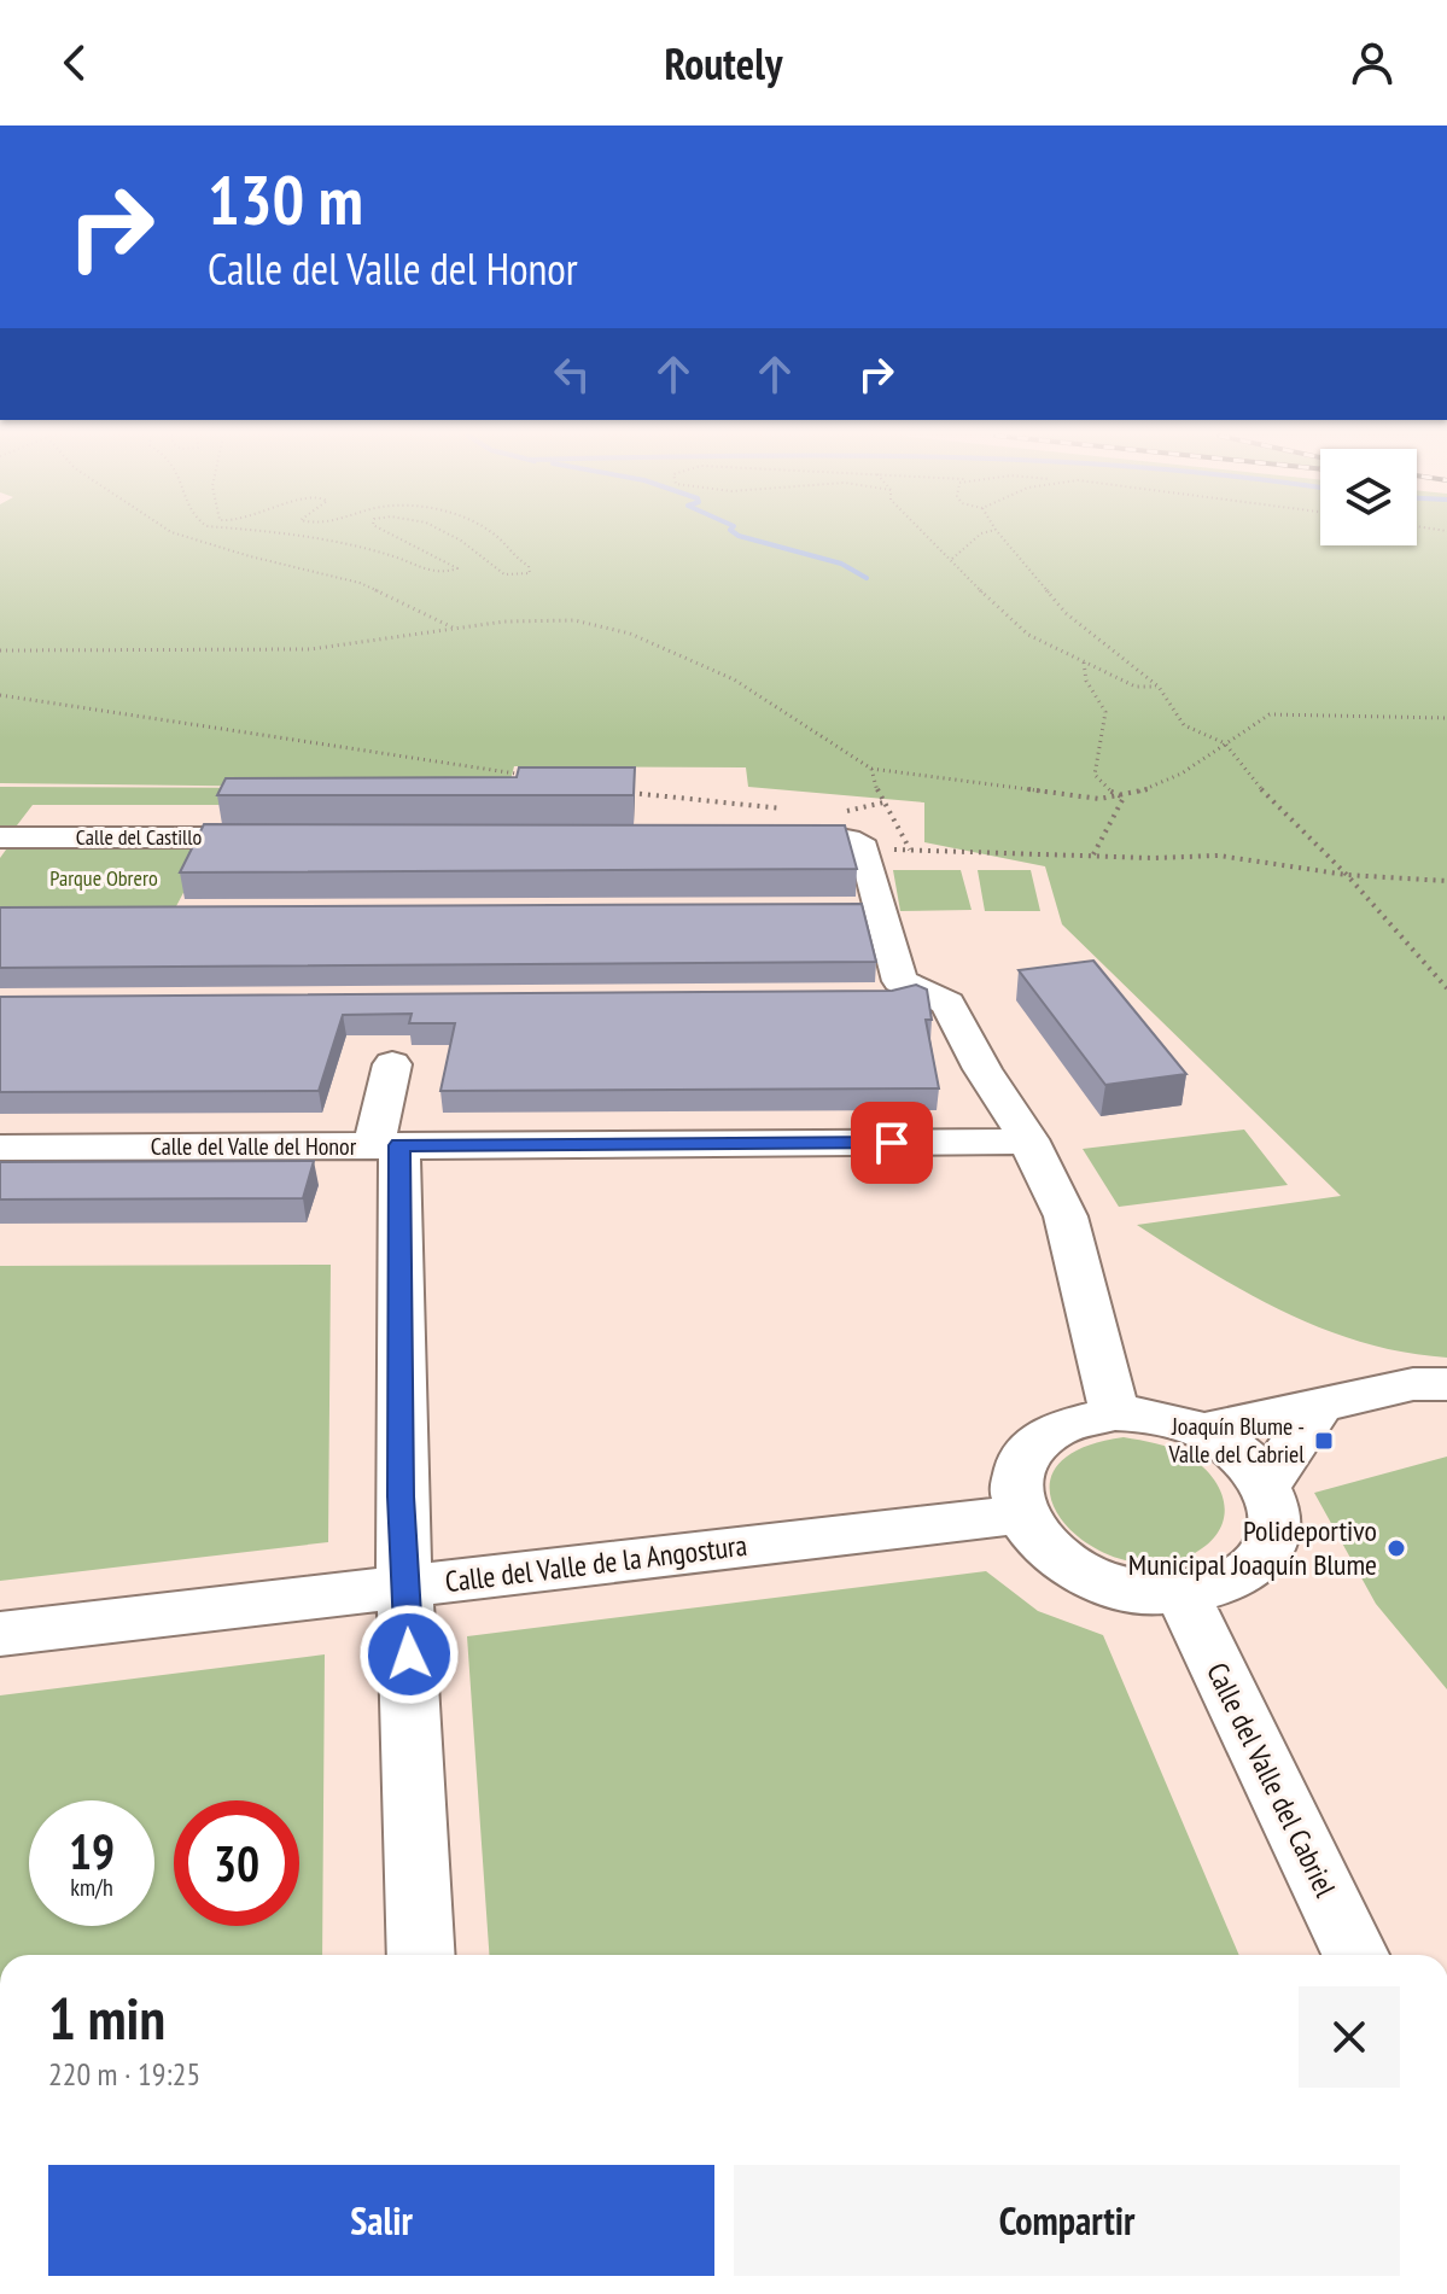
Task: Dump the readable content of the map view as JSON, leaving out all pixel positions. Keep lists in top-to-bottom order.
{
  "streets": {
    "street": [
      "Calle del Castillo",
      "Calle del Valle del Honor",
      "Calle del Valle de la Angostura",
      "Calle del Valle del Cabriel"
    ]
  },
  "crossings": [
    ["Calle del Valle de la Angostura", "Calle del Valle del Cabriel"]
  ],
  "parks": ["Parque Obrero"],
  "places": {
    "transit": ["Joaquín Blume - Valle del Cabriel"],
    "other": ["Polideportivo Municipal Joaquín Blume"]
  },
  "page": {
    "header": "Routely",
    "turn": ["130 m", "Calle del Valle del Honor"],
    "speed": "19 km/h",
    "limit": "30",
    "heading": ["1 min", "220 m · 19:25"],
    "buttons": ["Salir", "Compartir"]
  }
}
